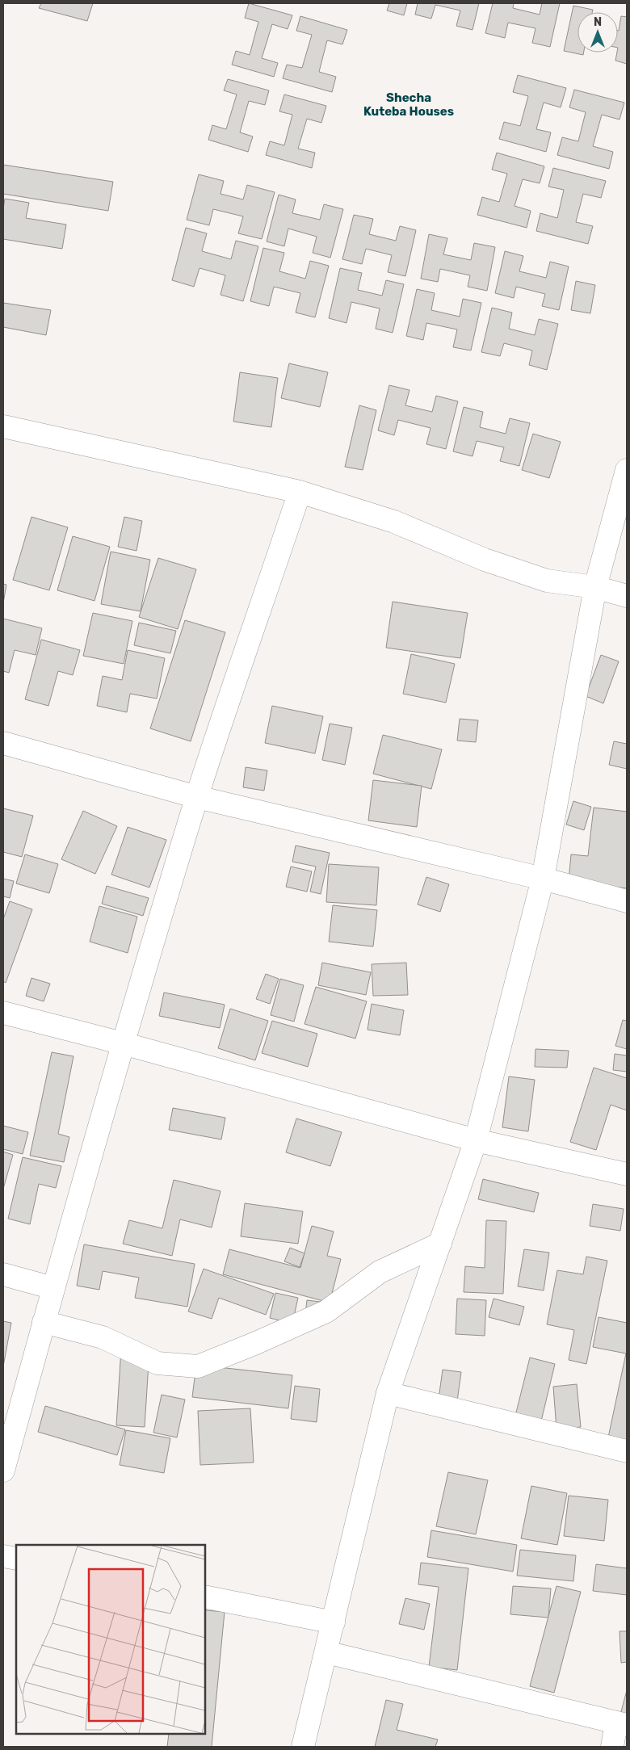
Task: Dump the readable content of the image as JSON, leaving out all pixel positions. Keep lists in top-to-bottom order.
{
  "districts": ["Shecha Kuteba Houses"],
  "north": "top"
}
